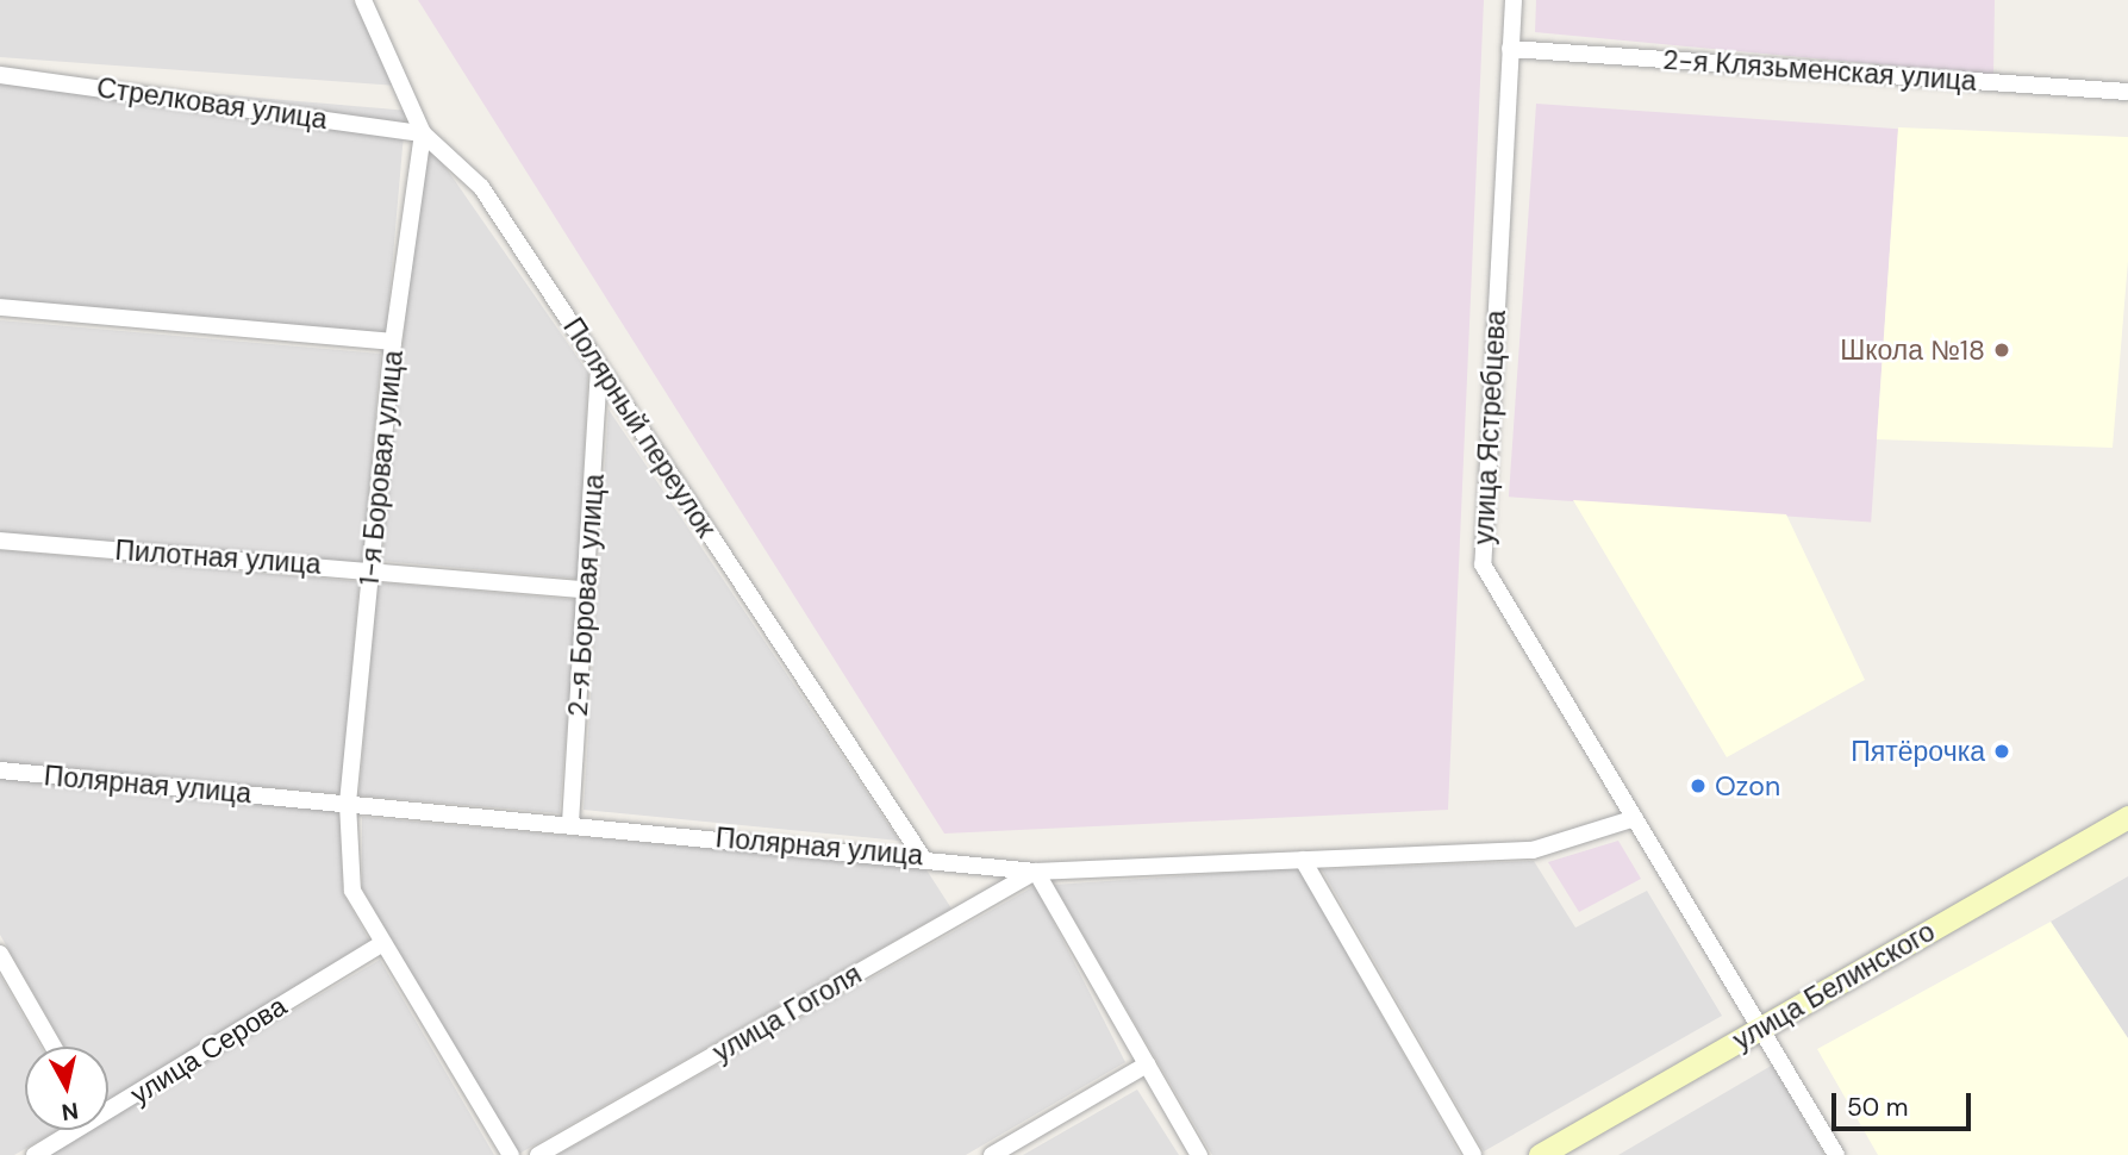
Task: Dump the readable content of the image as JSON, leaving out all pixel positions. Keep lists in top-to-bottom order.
{
  "streets": {
    "main road": ["улица Белинского"],
    "street": [
      "2-я Клязьменская улица",
      "Стрелковая улица",
      "Полярный переулок",
      "улица Ястребцева",
      "1-я Боровая улица",
      "Пилотная улица",
      "2-я Боровая улица",
      "Полярная улица",
      "улица Гоголя",
      "улица Серова"
    ]
  },
  "crossings": [
    ["2-я Клязьменская улица", "улица Ястребцева"],
    ["Стрелковая улица", "Полярный переулок"],
    ["Стрелковая улица", "1-я Боровая улица"],
    ["Полярный переулок", "1-я Боровая улица"],
    ["Полярный переулок", "2-я Боровая улица"],
    ["Полярный переулок", "Полярная улица"],
    ["улица Ястребцева", "Полярная улица"],
    ["улица Ястребцева", "улица Белинского"],
    ["1-я Боровая улица", "Пилотная улица"],
    ["1-я Боровая улица", "Полярная улица"],
    ["1-я Боровая улица", "улица Серова"],
    ["Пилотная улица", "2-я Боровая улица"],
    ["2-я Боровая улица", "Полярная улица"],
    ["Полярная улица", "улица Гоголя"]
  ],
  "places": ["Школа №18", "Пятёрочка", "Ozon"],
  "scale_bar": "50 m",
  "north": "bottom"
}
